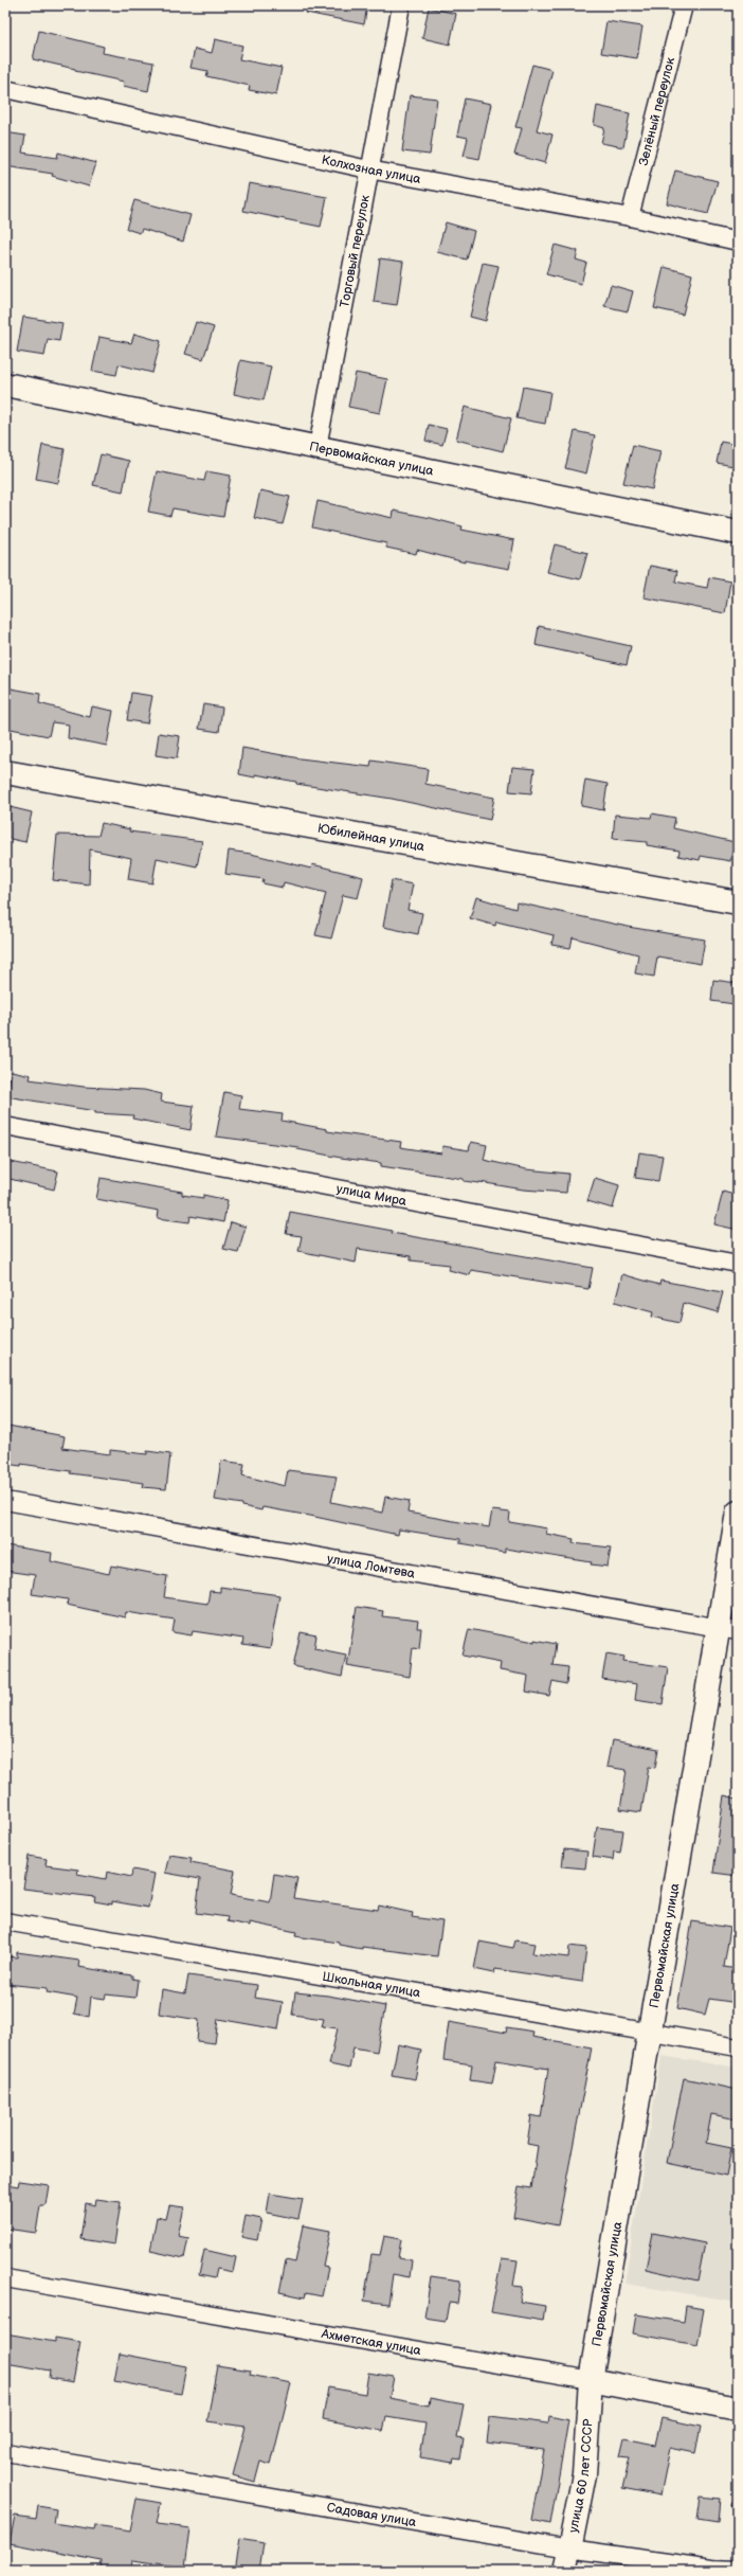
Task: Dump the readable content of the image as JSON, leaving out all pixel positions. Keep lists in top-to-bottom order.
{
  "streets": {
    "street": [
      "Зелёный переулок",
      "Колхозная улица",
      "Торговый переулок",
      "Первомайская улица",
      "Юбилейная улица",
      "улица Мира",
      "улица Ломтева",
      "Школьная улица",
      "Ахметская улица",
      "улица 60 лет СССР",
      "Садовая улица"
    ]
  },
  "crossings": [
    ["Зелёный переулок", "Колхозная улица"],
    ["Колхозная улица", "Торговый переулок"],
    ["Торговый переулок", "Первомайская улица"],
    ["Первомайская улица", "улица Ломтева"],
    ["Первомайская улица", "Школьная улица"],
    ["Первомайская улица", "Ахметская улица"],
    ["Первомайская улица", "улица 60 лет СССР"],
    ["Ахметская улица", "улица 60 лет СССР"],
    ["улица 60 лет СССР", "Садовая улица"]
  ]
}
